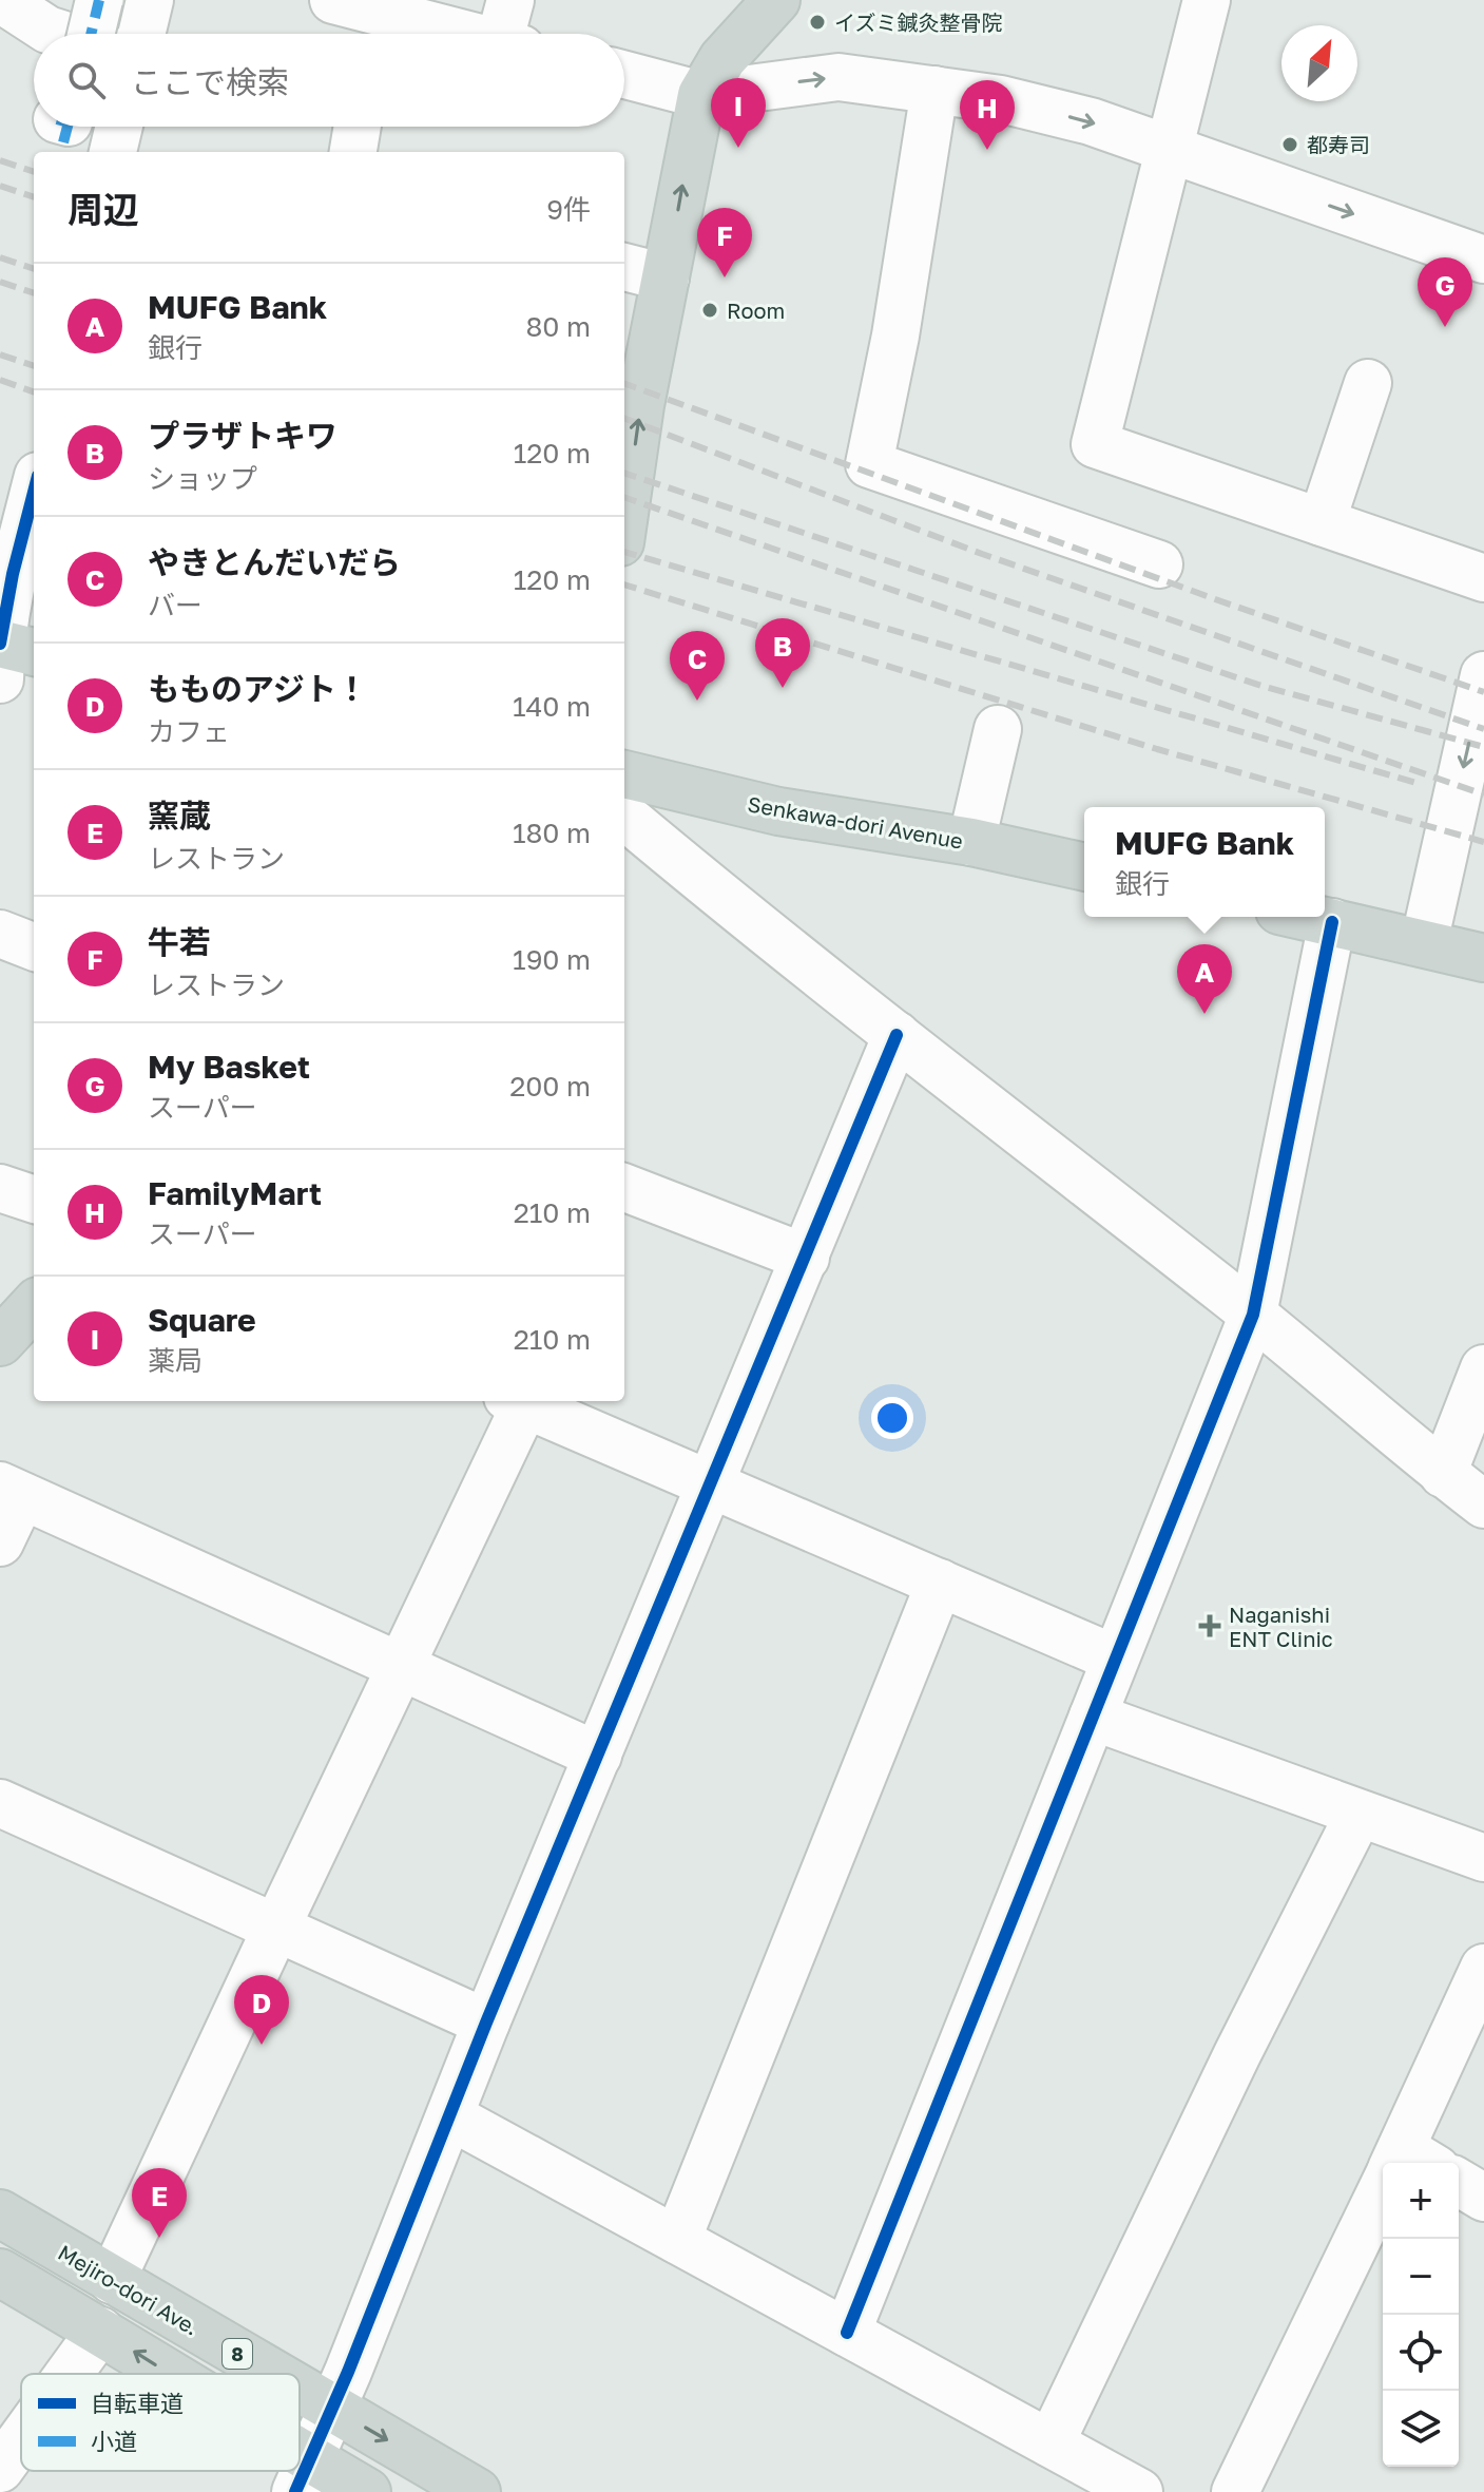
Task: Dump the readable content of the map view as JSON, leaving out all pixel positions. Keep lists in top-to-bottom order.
{
  "streets": {
    "main road": ["Senkawa-dori Avenue", "Mejiro-dori Ave.", "8"]
  },
  "places": {
    "other": ["イズミ鍼灸整骨院", "都寿司", "Room"],
    "health": ["Naganishi ENT Clinic"]
  },
  "legend": ["自転車道", "小道"],
  "north": "top right",
  "page": {
    "search": "ここで検索",
    "pins": [
      "I",
      "H",
      "F",
      "G",
      "B",
      "C",
      "A",
      "D",
      "E"
    ],
    "heading": ["周辺", "9件"],
    "list": [
      {
        "mark": "A",
        "name": "MUFG Bank",
        "note": "銀行",
        "value": "80 m"
      },
      {
        "mark": "B",
        "name": "プラザトキワ",
        "note": "ショップ",
        "value": "120 m"
      },
      {
        "mark": "C",
        "name": "やきとんだいだら",
        "note": "バー",
        "value": "120 m"
      },
      {
        "mark": "D",
        "name": "もものアジト！",
        "note": "カフェ",
        "value": "140 m"
      },
      {
        "mark": "E",
        "name": "窯蔵",
        "note": "レストラン",
        "value": "180 m"
      },
      {
        "mark": "F",
        "name": "牛若",
        "note": "レストラン",
        "value": "190 m"
      },
      {
        "mark": "G",
        "name": "My Basket",
        "note": "スーパー",
        "value": "200 m"
      },
      {
        "mark": "H",
        "name": "FamilyMart",
        "note": "スーパー",
        "value": "210 m"
      },
      {
        "mark": "I",
        "name": "Square",
        "note": "薬局",
        "value": "210 m"
      }
    ],
    "popup": ["MUFG Bank", "銀行"],
    "map_buttons": ["+", "−"]
  }
}
